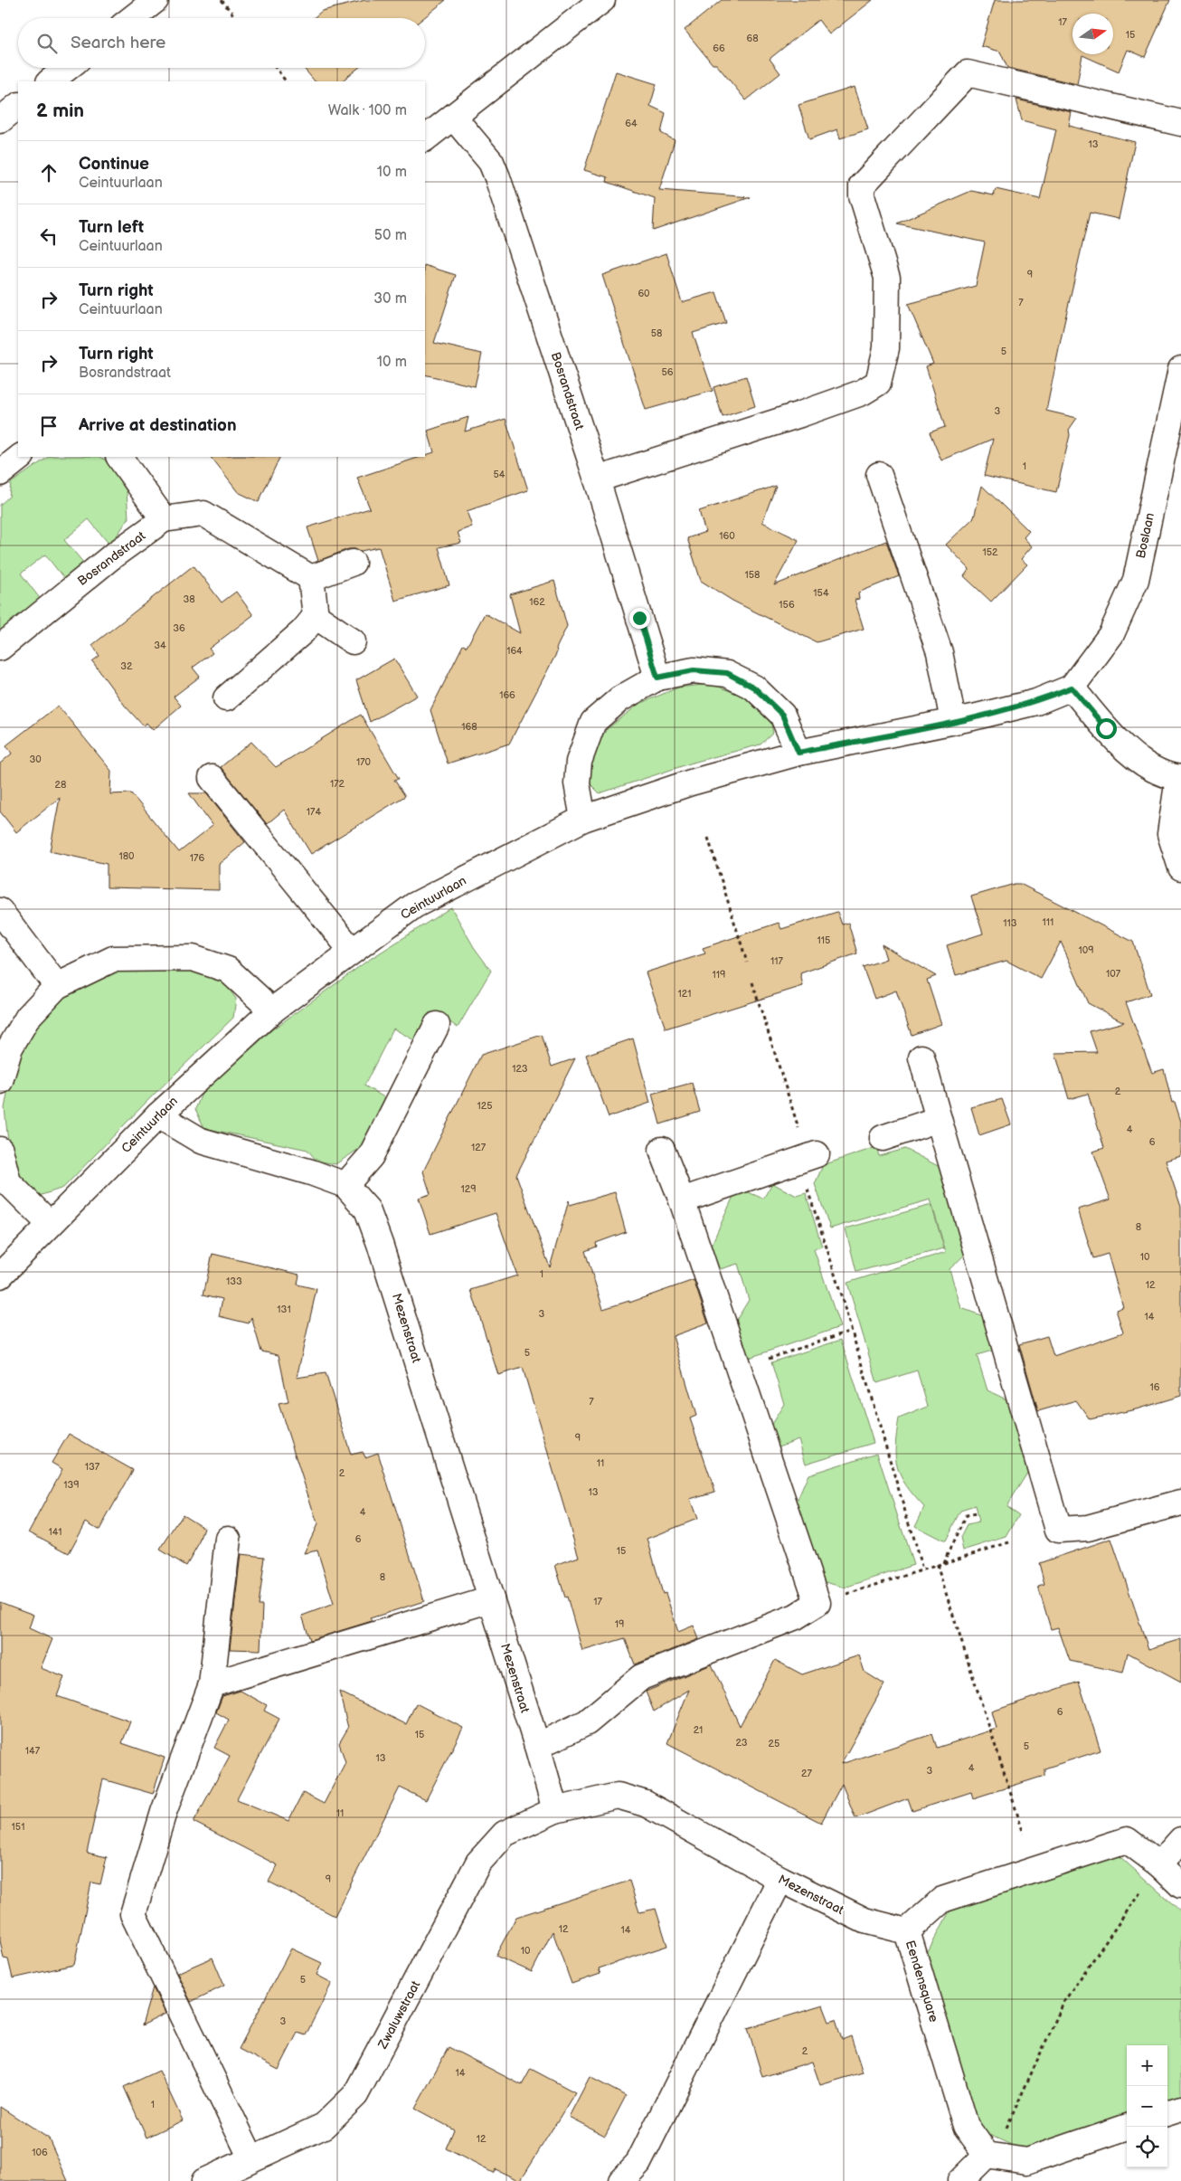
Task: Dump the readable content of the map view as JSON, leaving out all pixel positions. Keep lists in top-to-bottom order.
{
  "streets": {
    "street": [
      "Bosrandstraat",
      "Boslaan",
      "Ceintuurlaan",
      "Mezenstraat",
      "Eendensquare",
      "Zwaluwstraat"
    ]
  },
  "crossings": [
    ["Boslaan", "Ceintuurlaan"],
    ["Ceintuurlaan", "Mezenstraat"],
    ["Mezenstraat", "Eendensquare"],
    ["Mezenstraat", "Zwaluwstraat"]
  ],
  "house_numbers": [
    "17",
    "15",
    "68",
    "66",
    "64",
    "13",
    "9",
    "60",
    "7",
    "58",
    "5",
    "56",
    "3",
    "1",
    "54",
    "160",
    "152",
    "158",
    "154",
    "38",
    "162",
    "156",
    "36",
    "34",
    "164",
    "32",
    "166",
    "168",
    "30",
    "170",
    "172",
    "28",
    "174",
    "180",
    "176",
    "111",
    "113",
    "115",
    "109",
    "117",
    "107",
    "119",
    "121",
    "123",
    "2",
    "125",
    "4",
    "6",
    "127",
    "129",
    "8",
    "10",
    "1",
    "133",
    "12",
    "131",
    "3",
    "14",
    "5",
    "16",
    "7",
    "9",
    "11",
    "137",
    "2",
    "139",
    "13",
    "4",
    "141",
    "6",
    "15",
    "8",
    "17",
    "19",
    "6",
    "21",
    "15",
    "23",
    "25",
    "5",
    "147",
    "13",
    "4",
    "3",
    "27",
    "11",
    "151",
    "9",
    "12",
    "14",
    "10",
    "5",
    "3",
    "2",
    "14",
    "1",
    "12",
    "106"
  ],
  "north": "right",
  "page": {
    "search": "Search here",
    "heading": ["2 min", "Walk · 100 m"],
    "list": [
      ["Continue", "Ceintuurlaan", "10 m"],
      ["Turn left", "Ceintuurlaan", "50 m"],
      ["Turn right", "Ceintuurlaan", "30 m"],
      ["Turn right", "Bosrandstraat", "10 m"],
      "Arrive at destination"
    ],
    "map_buttons": ["+", "−"]
  }
}
